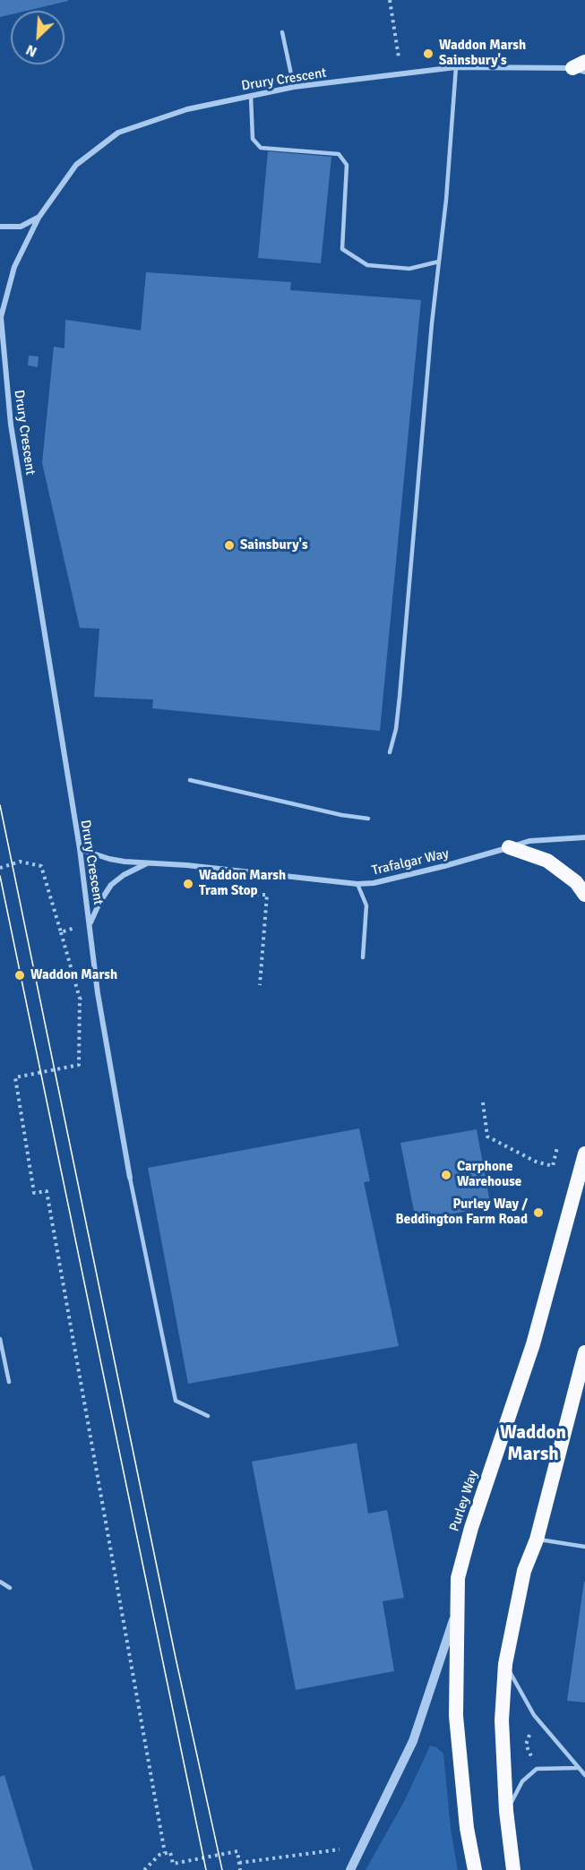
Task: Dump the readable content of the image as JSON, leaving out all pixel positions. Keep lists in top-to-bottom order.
{
  "streets": {
    "highway": ["Purley Way"],
    "street": ["Drury Crescent", "Trafalgar Way"]
  },
  "crossings": [
    ["Drury Crescent", "Trafalgar Way"]
  ],
  "districts": ["Waddon Marsh"],
  "places": [
    "Waddon Marsh Sainsbury's",
    "Sainsbury's",
    "Waddon Marsh Tram Stop",
    "Waddon Marsh",
    "Carphone Warehouse",
    "Purley Way / Beddington Farm Road"
  ],
  "north": "bottom left"
}
